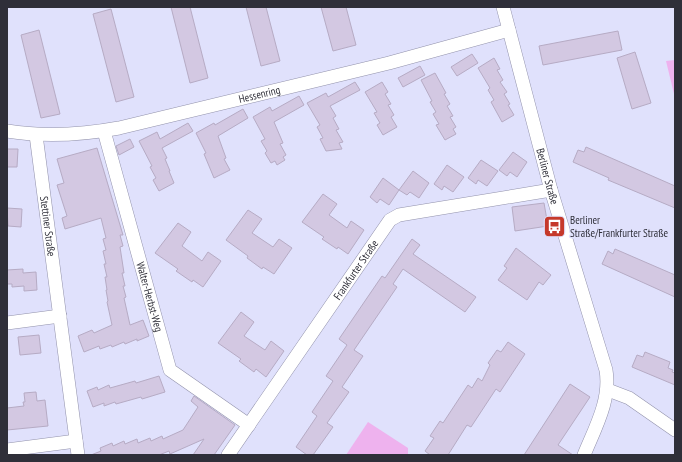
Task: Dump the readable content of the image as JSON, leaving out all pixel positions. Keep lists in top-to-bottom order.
{
  "streets": {
    "street": [
      "Hessenring",
      "Berliner Straße",
      "Stettiner Straße",
      "Frankfurter Straße",
      "Walter-Herbst-Weg"
    ]
  },
  "crossings": [
    ["Hessenring", "Berliner Straße"],
    ["Hessenring", "Stettiner Straße"],
    ["Hessenring", "Walter-Herbst-Weg"],
    ["Berliner Straße", "Frankfurter Straße"],
    ["Frankfurter Straße", "Walter-Herbst-Weg"]
  ],
  "places": {
    "bus stop": ["Berliner Straße/Frankfurter Straße"]
  }
}
